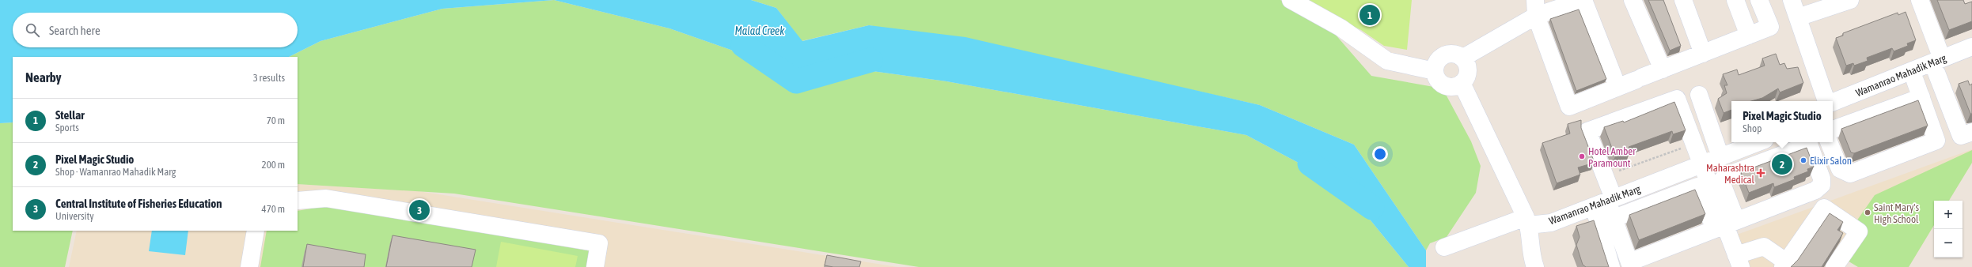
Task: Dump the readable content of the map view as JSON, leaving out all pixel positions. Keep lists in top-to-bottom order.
{
  "streets": {
    "street": ["Wamanrao Mahadik Marg"]
  },
  "water": ["Malad Creek"],
  "places": {
    "other": ["Hotel Amber Paramount", "Elixir Salon", "Saint Mary's High School"],
    "health": ["Maharashtra Medical"]
  },
  "page": {
    "pins": ["1", "2", "3"],
    "search": "Search here",
    "heading": ["Nearby", "3 results"],
    "list": [
      {
        "mark": "1",
        "name": "Stellar",
        "note": "Sports",
        "value": "70 m"
      },
      {
        "mark": "2",
        "name": "Pixel Magic Studio",
        "note": "Shop · Wamanrao Mahadik Marg",
        "value": "200 m"
      },
      {
        "mark": "3",
        "name": "Central Institute of Fisheries Education",
        "note": "University",
        "value": "470 m"
      }
    ],
    "popup": ["Pixel Magic Studio", "Shop"],
    "map_buttons": ["+", "−"]
  }
}
